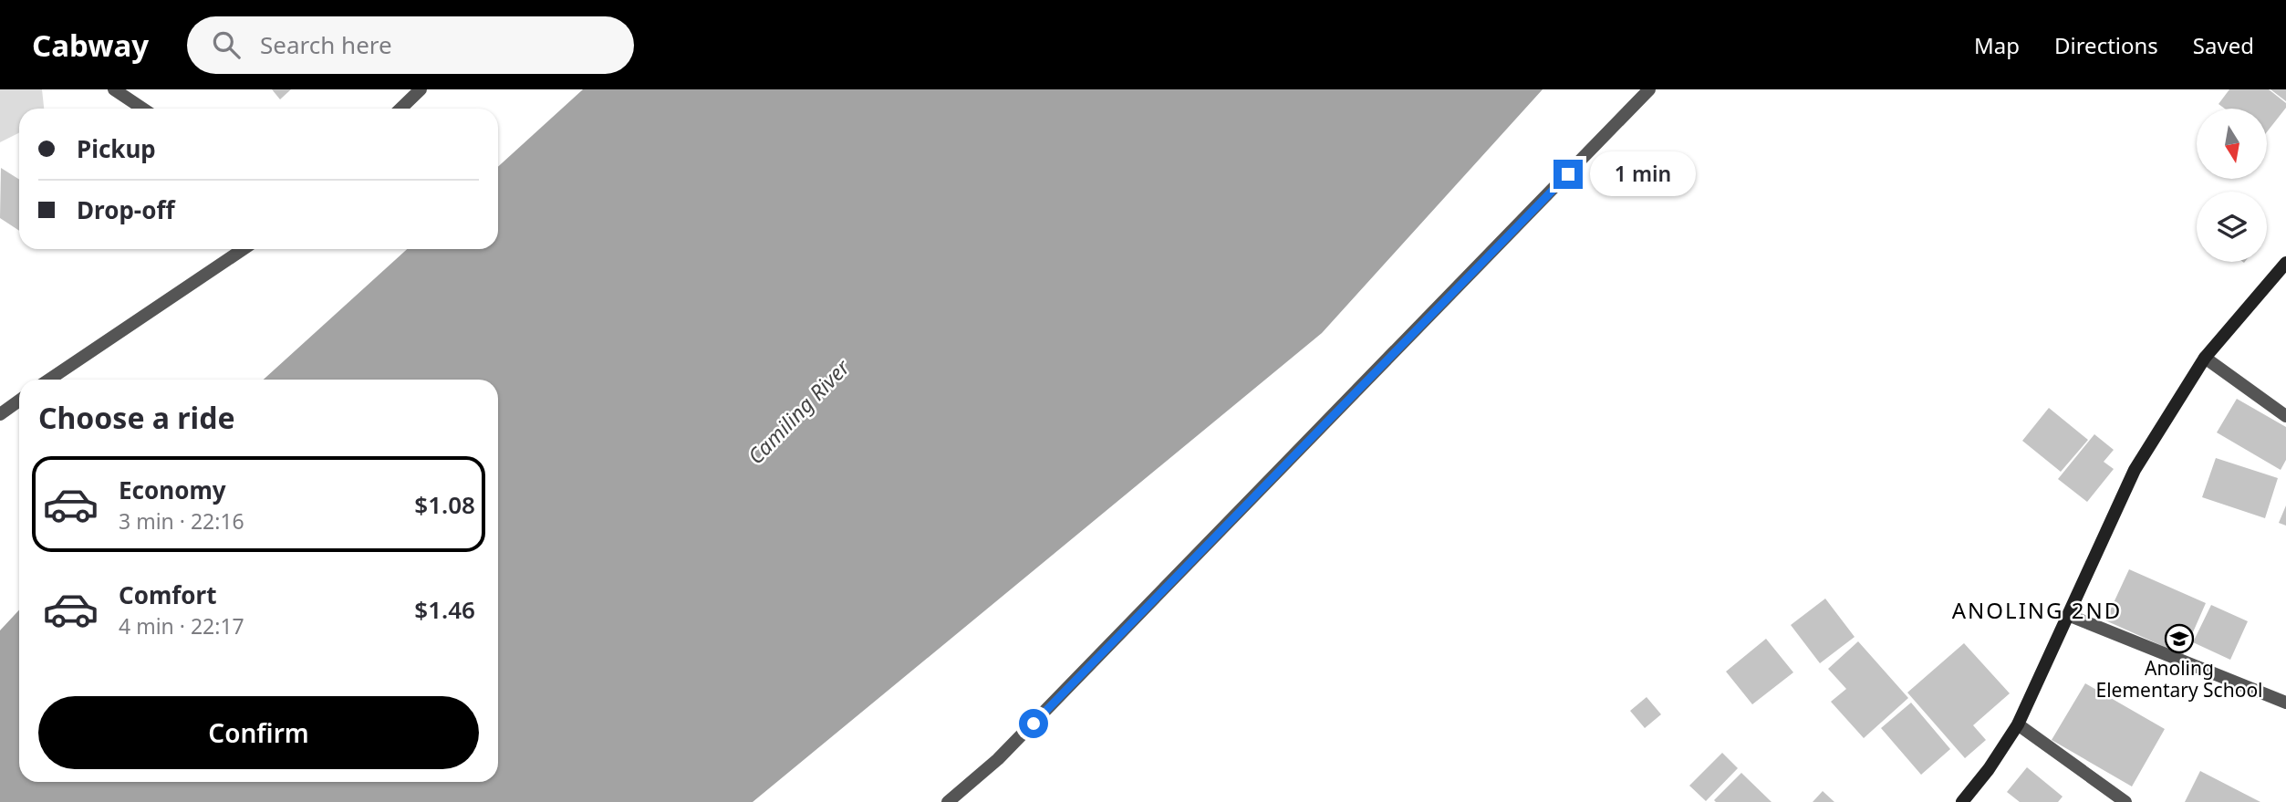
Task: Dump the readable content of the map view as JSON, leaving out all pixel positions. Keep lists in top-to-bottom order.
{
  "districts": ["ANOLING 2ND"],
  "water": ["Camiling River"],
  "places": {
    "school or university": ["Anoling Elementary School"]
  },
  "north": "bottom",
  "page": {
    "header": "Cabway",
    "search": "Search here",
    "nav": ["Map", "Directions", "Saved"],
    "banner": ["Pickup", "Drop-off"],
    "bubble": "1 min",
    "heading": "Choose a ride",
    "list": [
      {
        "name": "Economy",
        "note": "3 min · 22:16",
        "value": "$1.08"
      },
      {
        "name": "Comfort",
        "note": "4 min · 22:17",
        "value": "$1.46"
      }
    ],
    "buttons": "Confirm"
  }
}
